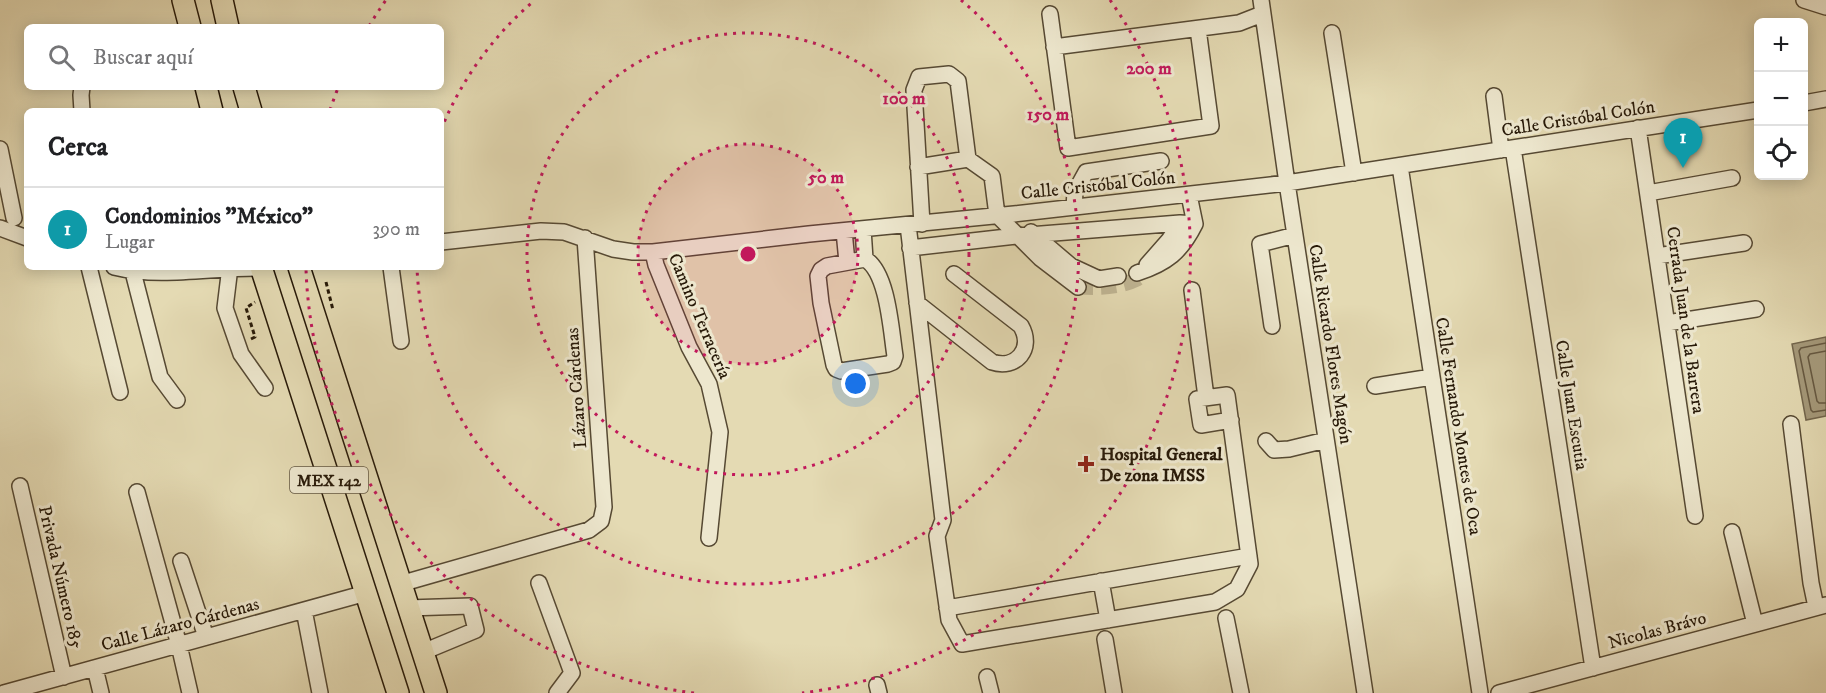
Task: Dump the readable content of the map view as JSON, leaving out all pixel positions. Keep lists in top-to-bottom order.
{
  "streets": {
    "highway": ["MEX 142"],
    "street": [
      "Calle Cristóbal Colón",
      "Camino Terracería",
      "Cerrada Juan de la Barrera",
      "Calle Ricardo Flores Magón",
      "Lázaro Cárdenas",
      "Calle Juan Escutia",
      "Calle Fernando Montes de Oca",
      "Privada Número 185",
      "Calle Lázaro Cárdenas",
      "Nicolas Brávo"
    ]
  },
  "crossings": [
    ["Calle Cristóbal Colón", "Camino Terracería"],
    ["Calle Cristóbal Colón", "Cerrada Juan de la Barrera"],
    ["Calle Cristóbal Colón", "Calle Ricardo Flores Magón"],
    ["Calle Cristóbal Colón", "Lázaro Cárdenas"],
    ["Calle Cristóbal Colón", "Calle Juan Escutia"],
    ["Calle Cristóbal Colón", "Calle Fernando Montes de Oca"],
    ["Lázaro Cárdenas", "MEX 142"],
    ["Calle Juan Escutia", "Nicolas Brávo"],
    ["MEX 142", "Calle Lázaro Cárdenas"],
    ["Privada Número 185", "Calle Lázaro Cárdenas"]
  ],
  "places": {
    "health": ["Hospital General De zona IMSS"]
  },
  "page": {
    "map_buttons": ["+", "−"],
    "search": "Buscar aquí",
    "heading": "Cerca",
    "pins": "1",
    "list": [
      {
        "mark": "1",
        "name": "Condominios \"México\"",
        "note": "Lugar",
        "value": "390 m"
      }
    ]
  },
  "rings": [
    "200 m",
    "100 m",
    "150 m",
    "50 m"
  ]
}
